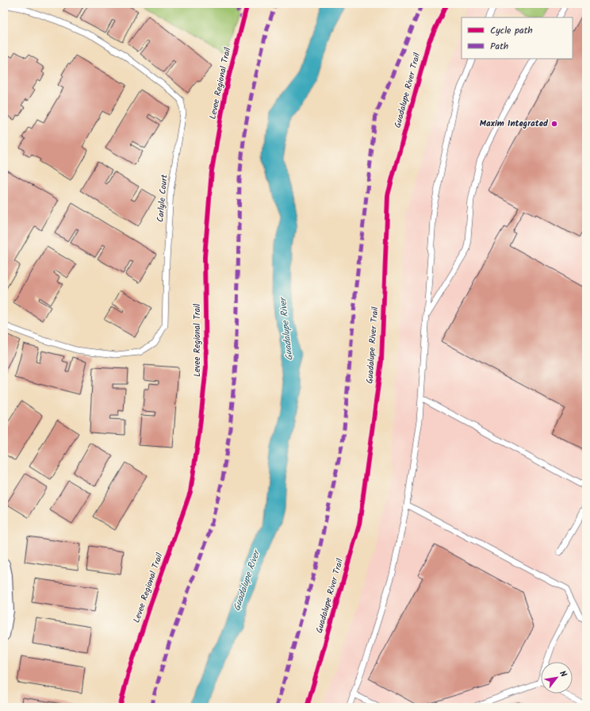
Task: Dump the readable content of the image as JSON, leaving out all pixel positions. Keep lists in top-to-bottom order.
{
  "streets": {
    "lane": ["Carlyle Court"],
    "cycle path": ["Levee Regional Trail", "Guadalupe River Trail"]
  },
  "water": ["Guadalupe River"],
  "places": ["Maxim Integrated"],
  "legend": ["Cycle path", "Path"],
  "north": "top right"
}
